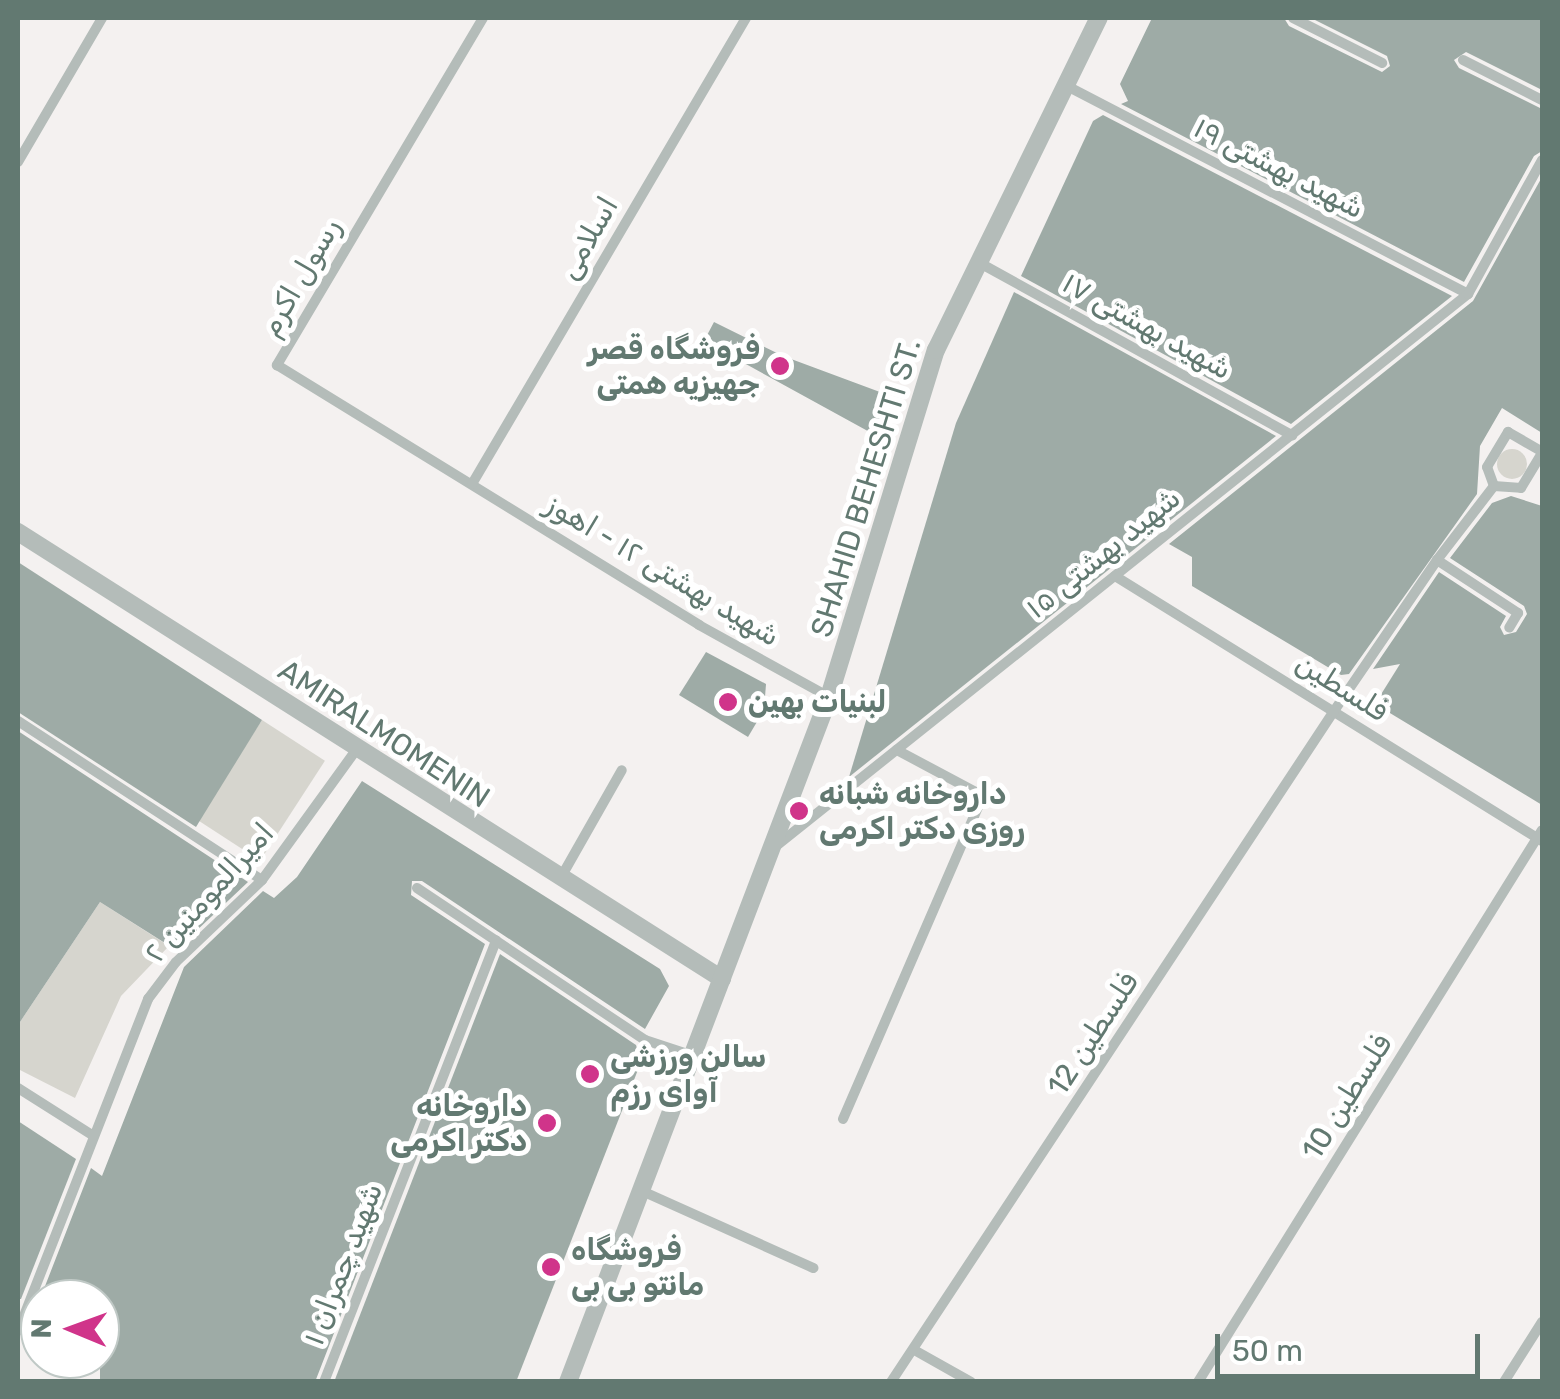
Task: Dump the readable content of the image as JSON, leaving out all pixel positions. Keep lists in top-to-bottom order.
{
  "streets": {
    "street": [
      "شهید بهشتی ۱۹",
      "اسلامی",
      "رسول اکرم",
      "شهید بهشتی ۱۷",
      "SHAHID BEHESHTI ST.",
      "شهید بهشتی ۱۵",
      "شهید بهشتی ۱۲ - اهوز",
      "فلسطین",
      "AMIRALMOMENIN",
      "امیرالمومنین ۲",
      "فلسطین 12",
      "فلسطین 10",
      "شهید چمران ۱"
    ]
  },
  "crossings": [
    ["شهید بهشتی ۱۹", "SHAHID BEHESHTI ST."],
    ["شهید بهشتی ۱۹", "شهید بهشتی ۱۵"],
    ["اسلامی", "رسول اکرم"],
    ["اسلامی", "شهید بهشتی ۱۲ - اهوز"],
    ["رسول اکرم", "شهید بهشتی ۱۲ - اهوز"],
    ["شهید بهشتی ۱۷", "SHAHID BEHESHTI ST."],
    ["شهید بهشتی ۱۷", "شهید بهشتی ۱۵"],
    ["SHAHID BEHESHTI ST.", "شهید بهشتی ۱۵"],
    ["SHAHID BEHESHTI ST.", "شهید بهشتی ۱۲ - اهوز"],
    ["SHAHID BEHESHTI ST.", "AMIRALMOMENIN"],
    ["شهید بهشتی ۱۵", "فلسطین"],
    ["فلسطین", "فلسطین 12"],
    ["فلسطین", "فلسطین 10"],
    ["AMIRALMOMENIN", "امیرالمومنین ۲"]
  ],
  "places": [
    "فروشگاه قصر جهیزیه همتی",
    "لبنیات بهین",
    "داروخانه شبانه روزی دکتر اکرمی",
    "سالن ورزشی آوای رزم",
    "داروخانه دکتر اکرمی",
    "فروشگاه مانتو بی بی"
  ],
  "scale_bar": "50 m",
  "north": "left"
}
